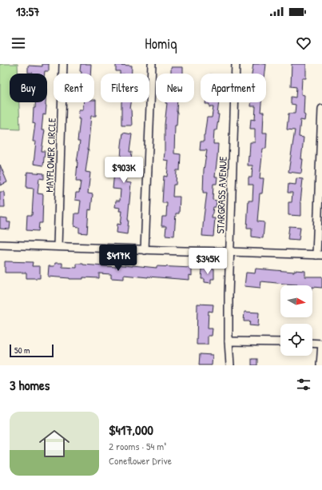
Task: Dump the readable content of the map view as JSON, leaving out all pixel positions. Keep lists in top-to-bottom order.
{
  "streets": {
    "street": ["MAYFLOWER CIRCLE", "STARGRASS AVENUE"]
  },
  "scale_bar": "50 m",
  "north": "right",
  "page": {
    "status": "13:57",
    "header": "Homiq",
    "chip": [
      "Buy",
      "Rent",
      "Filters",
      "New",
      "Apartment"
    ],
    "price": ["$903K", "$417K", "$345K"],
    "scale": "50 m",
    "heading": "3 homes",
    "list": [
      {
        "name": "$417,000",
        "note": "2 rooms · 54 m² · Coneflower Drive"
      }
    ]
  }
}
